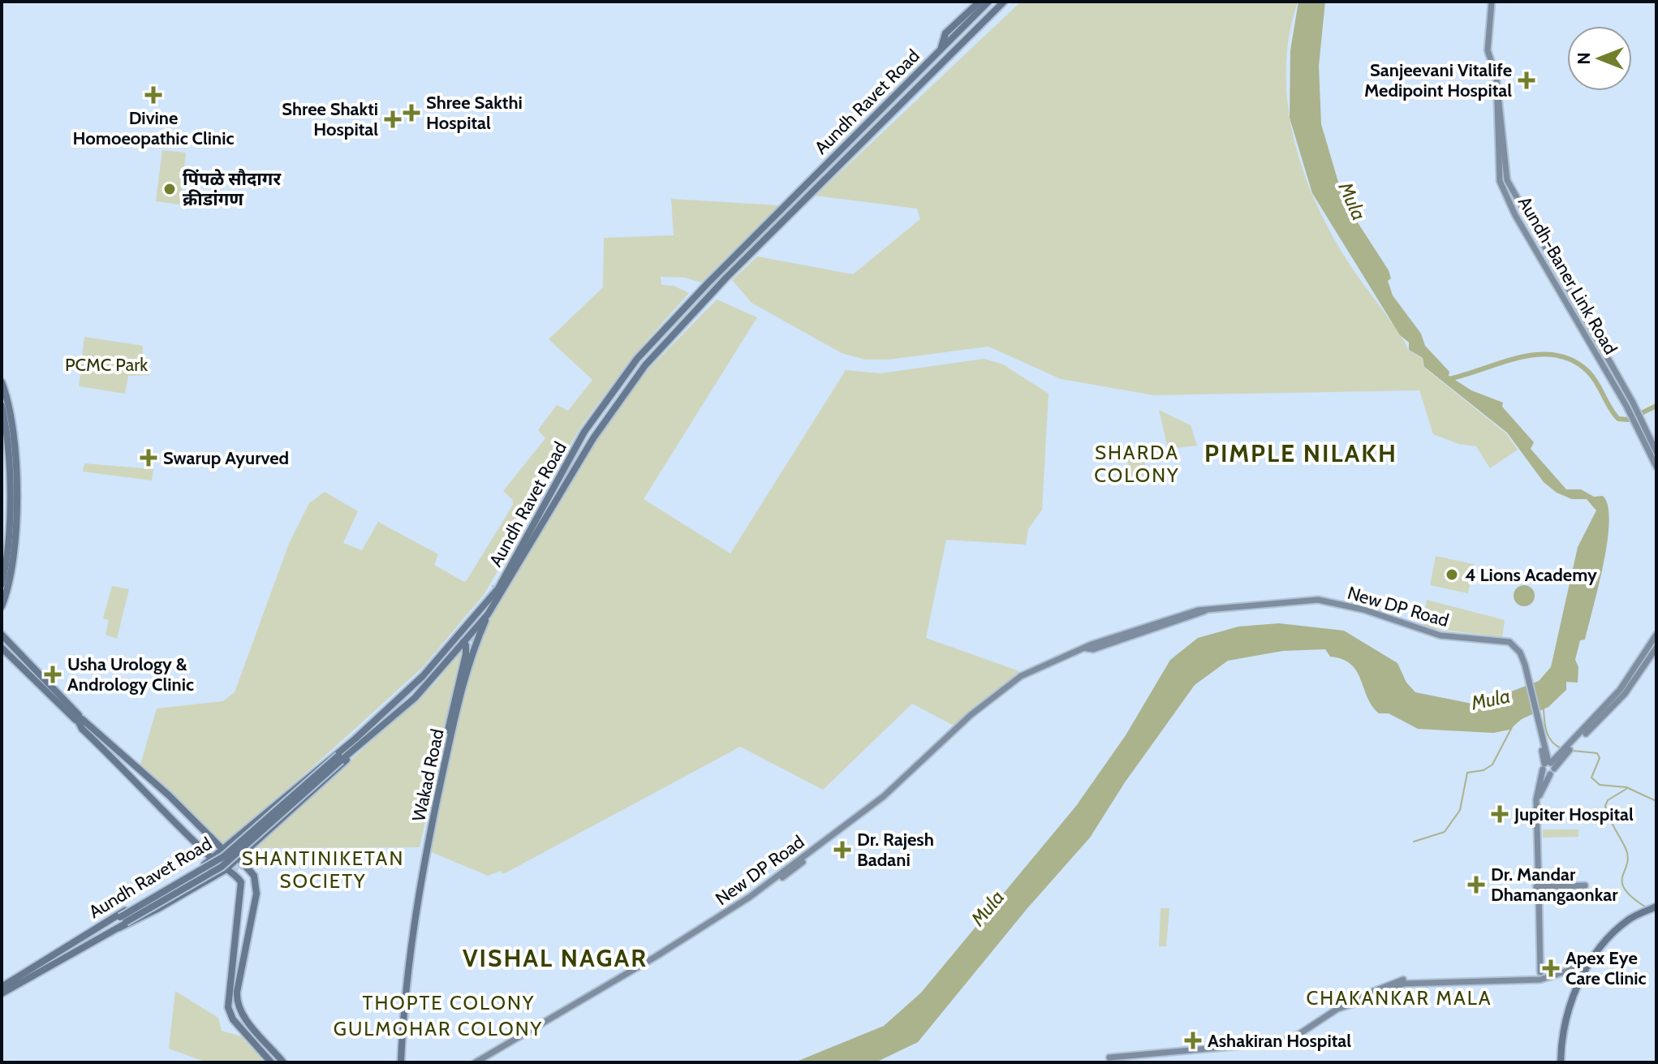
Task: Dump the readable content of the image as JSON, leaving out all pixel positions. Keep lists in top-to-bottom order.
{
  "streets": {
    "main road": [
      "Aundh Ravet Road",
      "Aundh-Baner Link Road",
      "New DP Road",
      "Wakad Road"
    ]
  },
  "crossings": [
    ["Aundh Ravet Road", "Wakad Road"]
  ],
  "districts": [
    "SHARDA COLONY",
    "PIMPLE NILAKH",
    "SHANTINIKETAN SOCIETY",
    "VISHAL NAGAR",
    "CHAKANKAR MALA",
    "THOPTE COLONY",
    "GULMOHAR COLONY"
  ],
  "water": ["Mula"],
  "parks": ["PCMC Park"],
  "places": {
    "health": [
      "Sanjeevani Vitalife Medipoint Hospital",
      "Divine Homoeopathic Clinic",
      "Shree Sakthi Hospital",
      "Shree Shakti Hospital",
      "Swarup Ayurved",
      "Usha Urology & Andrology Clinic",
      "Jupiter Hospital",
      "Dr. Rajesh Badani",
      "Dr. Mandar Dhamangaonkar",
      "Apex Eye Care Clinic",
      "Ashakiran Hospital"
    ],
    "other": ["पिंपळे सौदागर क्रीडांगण", "4 Lions Academy"]
  },
  "north": "left"
}
